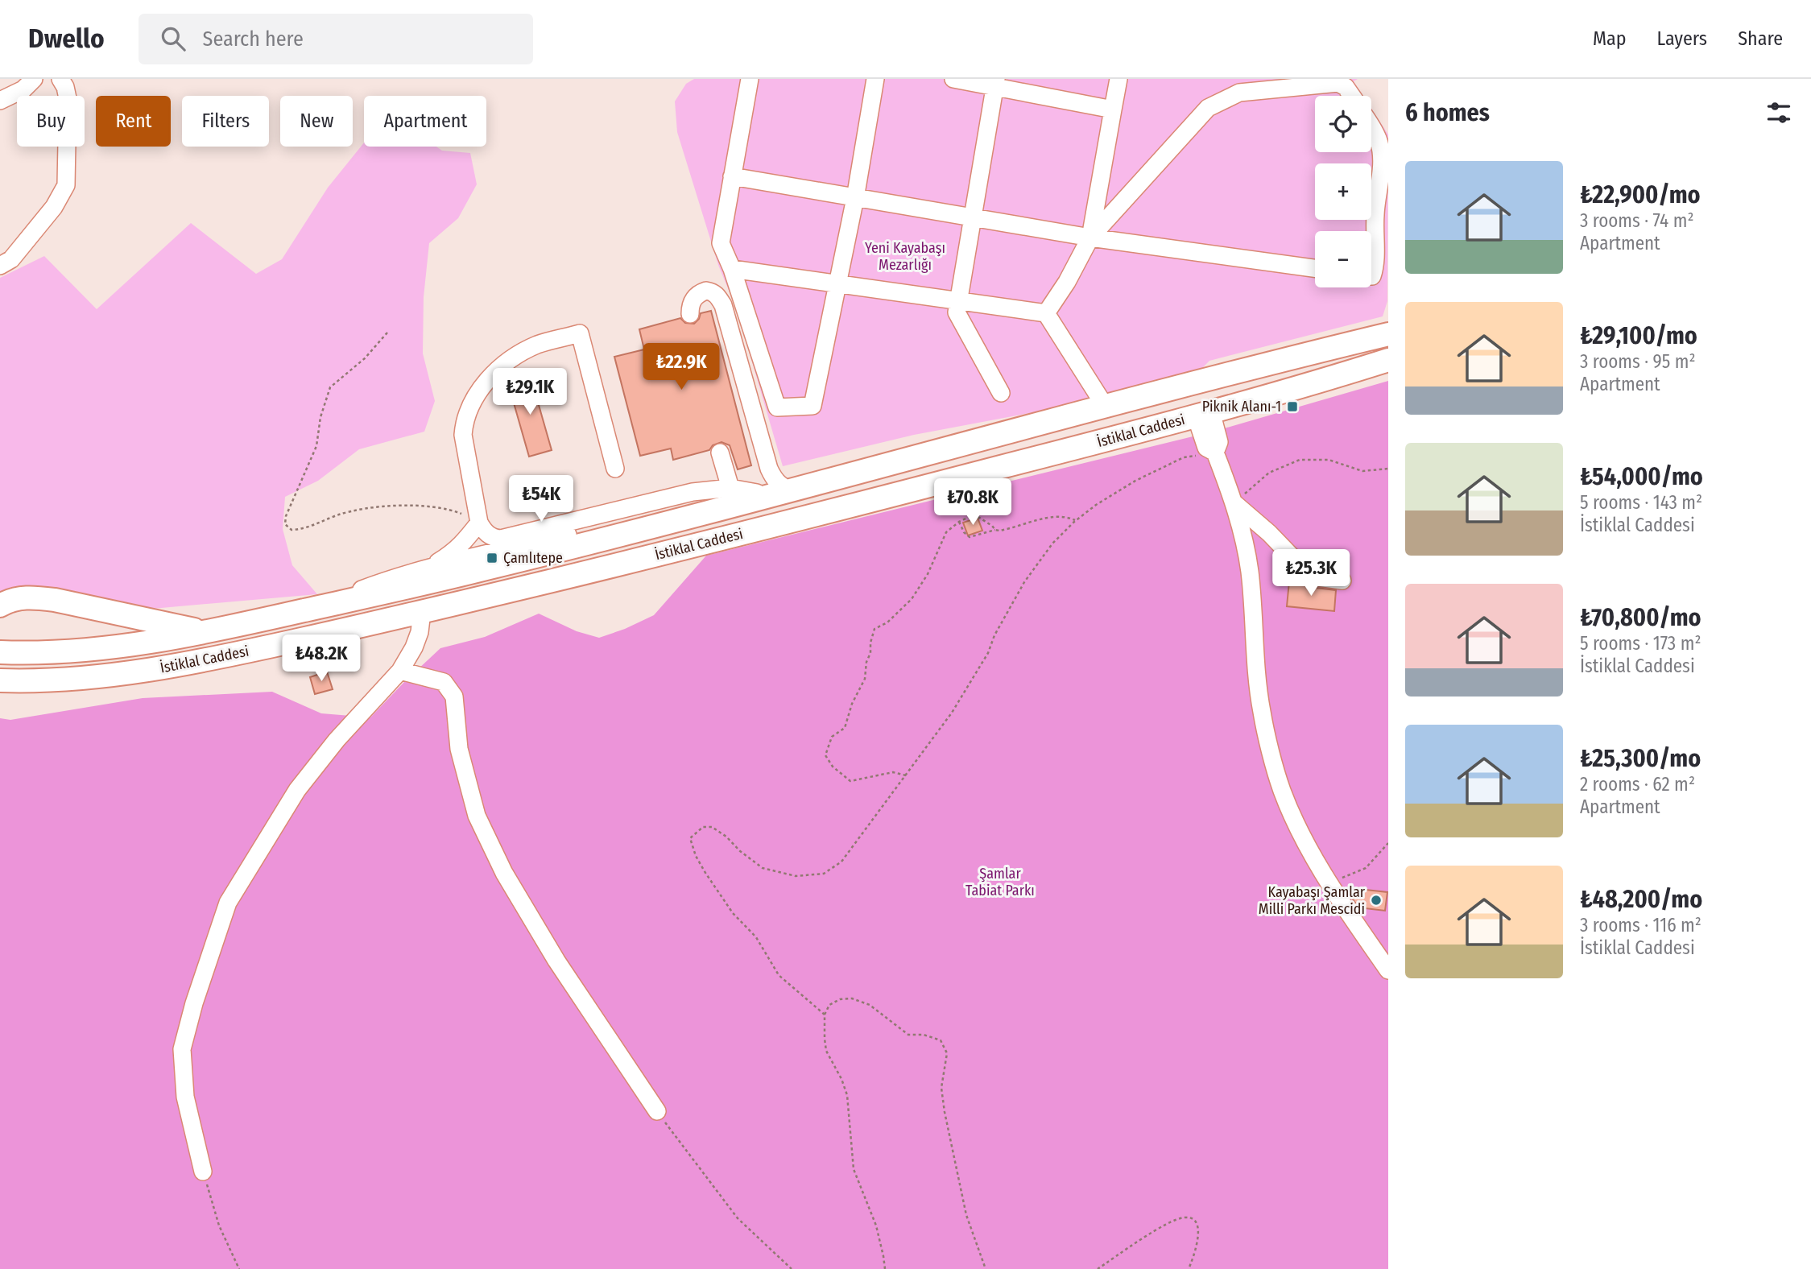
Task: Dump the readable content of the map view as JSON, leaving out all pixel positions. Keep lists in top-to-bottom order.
{
  "streets": {
    "main road": ["İstiklal Caddesi"]
  },
  "parks": ["Yeni Kayabaşı Mezarlığı", "Şamlar Tabiat Parkı"],
  "places": {
    "transit": ["Piknik Alanı-1", "Çamlıtepe"],
    "other": ["Kayabaşı Şamlar Milli Parkı Mescidi"]
  },
  "page": {
    "header": "Dwello",
    "search": "Search here",
    "nav": ["Map", "Layers", "Share"],
    "heading": "6 homes",
    "map_buttons": ["+", "−"],
    "chip": [
      "Buy",
      "Rent",
      "Filters",
      "New",
      "Apartment"
    ],
    "list": [
      {
        "name": "₺22,900/mo",
        "note": "3 rooms · 74 m² · Apartment"
      },
      {
        "name": "₺29,100/mo",
        "note": "3 rooms · 95 m² · Apartment"
      },
      {
        "name": "₺54,000/mo",
        "note": "5 rooms · 143 m² · İstiklal Caddesi"
      },
      {
        "name": "₺70,800/mo",
        "note": "5 rooms · 173 m² · İstiklal Caddesi"
      },
      {
        "name": "₺25,300/mo",
        "note": "2 rooms · 62 m² · Apartment"
      },
      {
        "name": "₺48,200/mo",
        "note": "3 rooms · 116 m² · İstiklal Caddesi"
      }
    ],
    "price": [
      "₺22.9K",
      "₺29.1K",
      "₺54K",
      "₺70.8K",
      "₺25.3K",
      "₺48.2K"
    ]
  }
}
